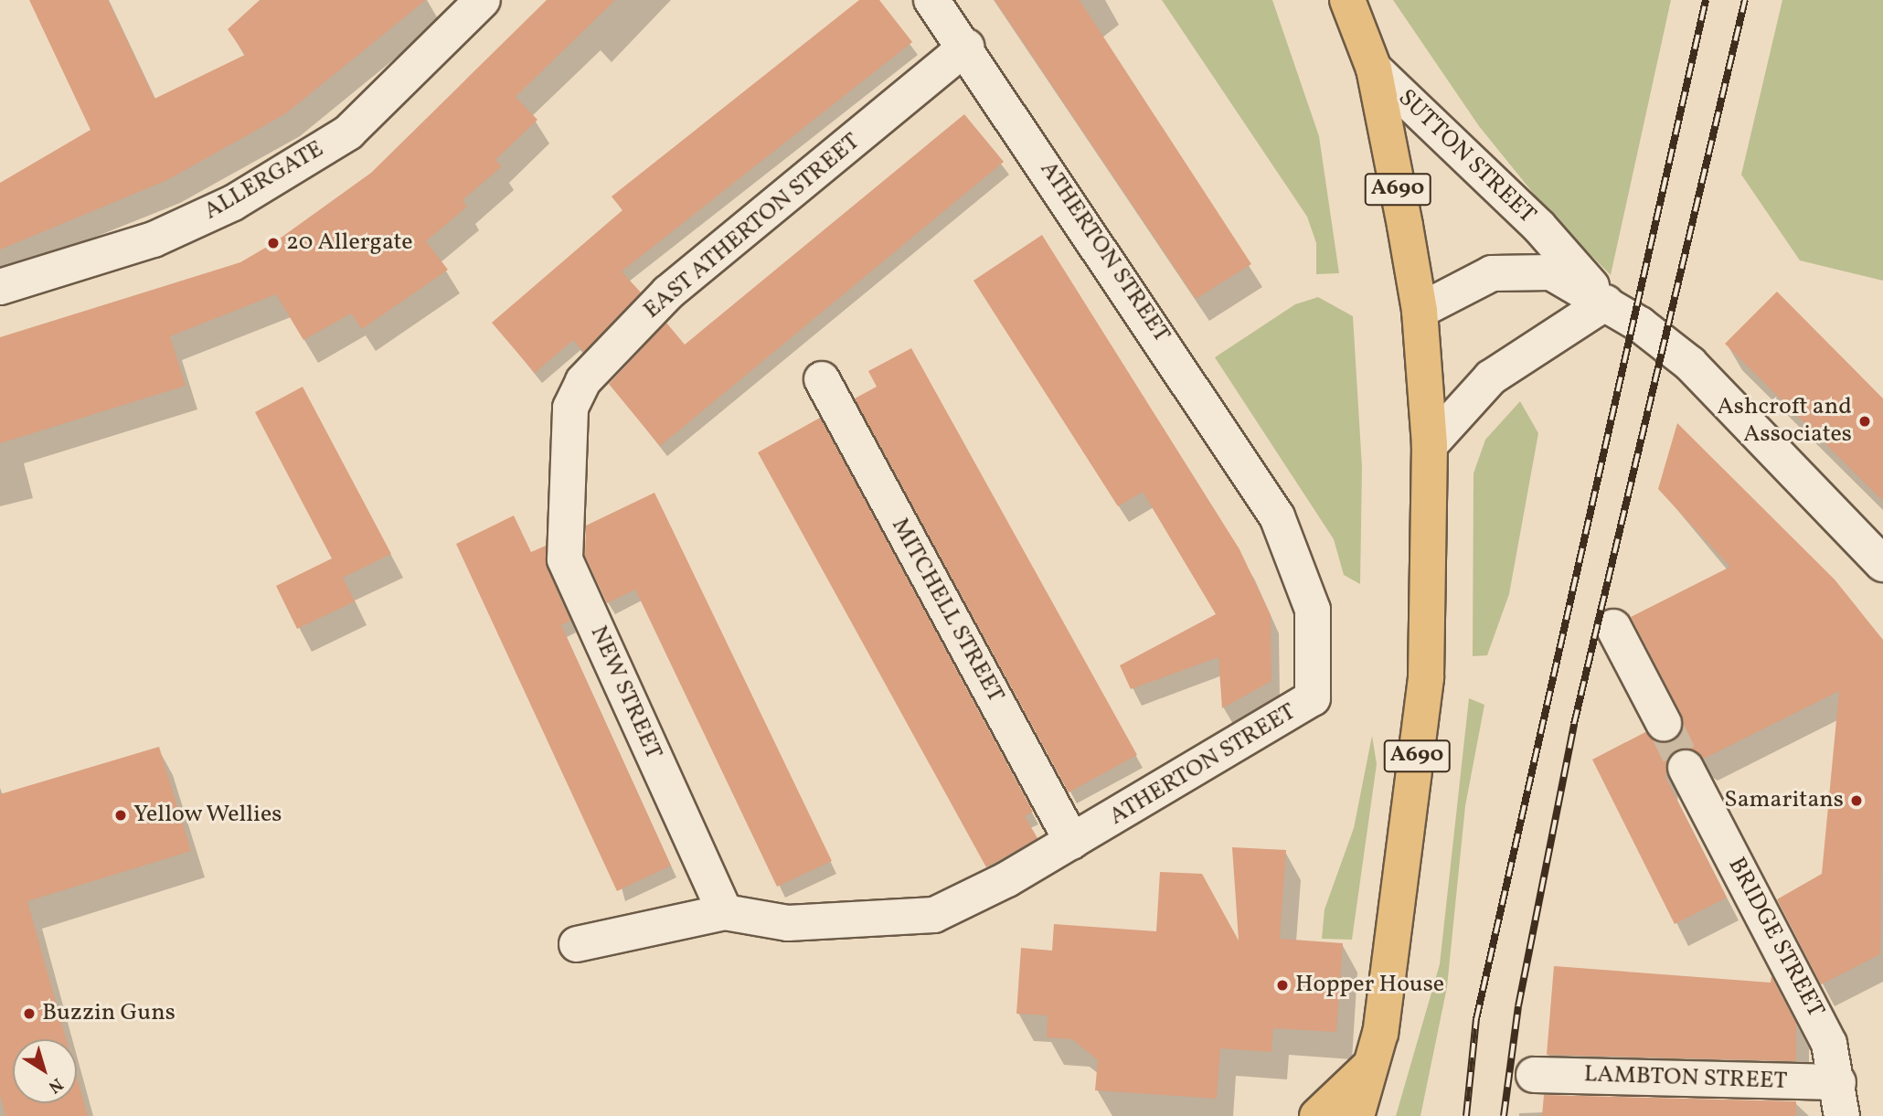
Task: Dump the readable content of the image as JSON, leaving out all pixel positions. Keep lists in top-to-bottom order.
{
  "streets": {
    "highway": ["SUTTON STREET", "A690"],
    "street": [
      "ALLERGATE",
      "EAST ATHERTON STREET",
      "ATHERTON STREET",
      "MITCHELL STREET",
      "NEW STREET",
      "BRIDGE STREET",
      "LAMBTON STREET"
    ]
  },
  "crossings": [
    ["SUTTON STREET", "A690"],
    ["EAST ATHERTON STREET", "ATHERTON STREET"],
    ["EAST ATHERTON STREET", "NEW STREET"],
    ["ATHERTON STREET", "MITCHELL STREET"],
    ["ATHERTON STREET", "NEW STREET"],
    ["BRIDGE STREET", "LAMBTON STREET"]
  ],
  "places": [
    "20 Allergate",
    "Ashcroft and Associates",
    "Samaritans",
    "Yellow Wellies",
    "Hopper House",
    "Buzzin Guns"
  ],
  "north": "bottom right"
}
